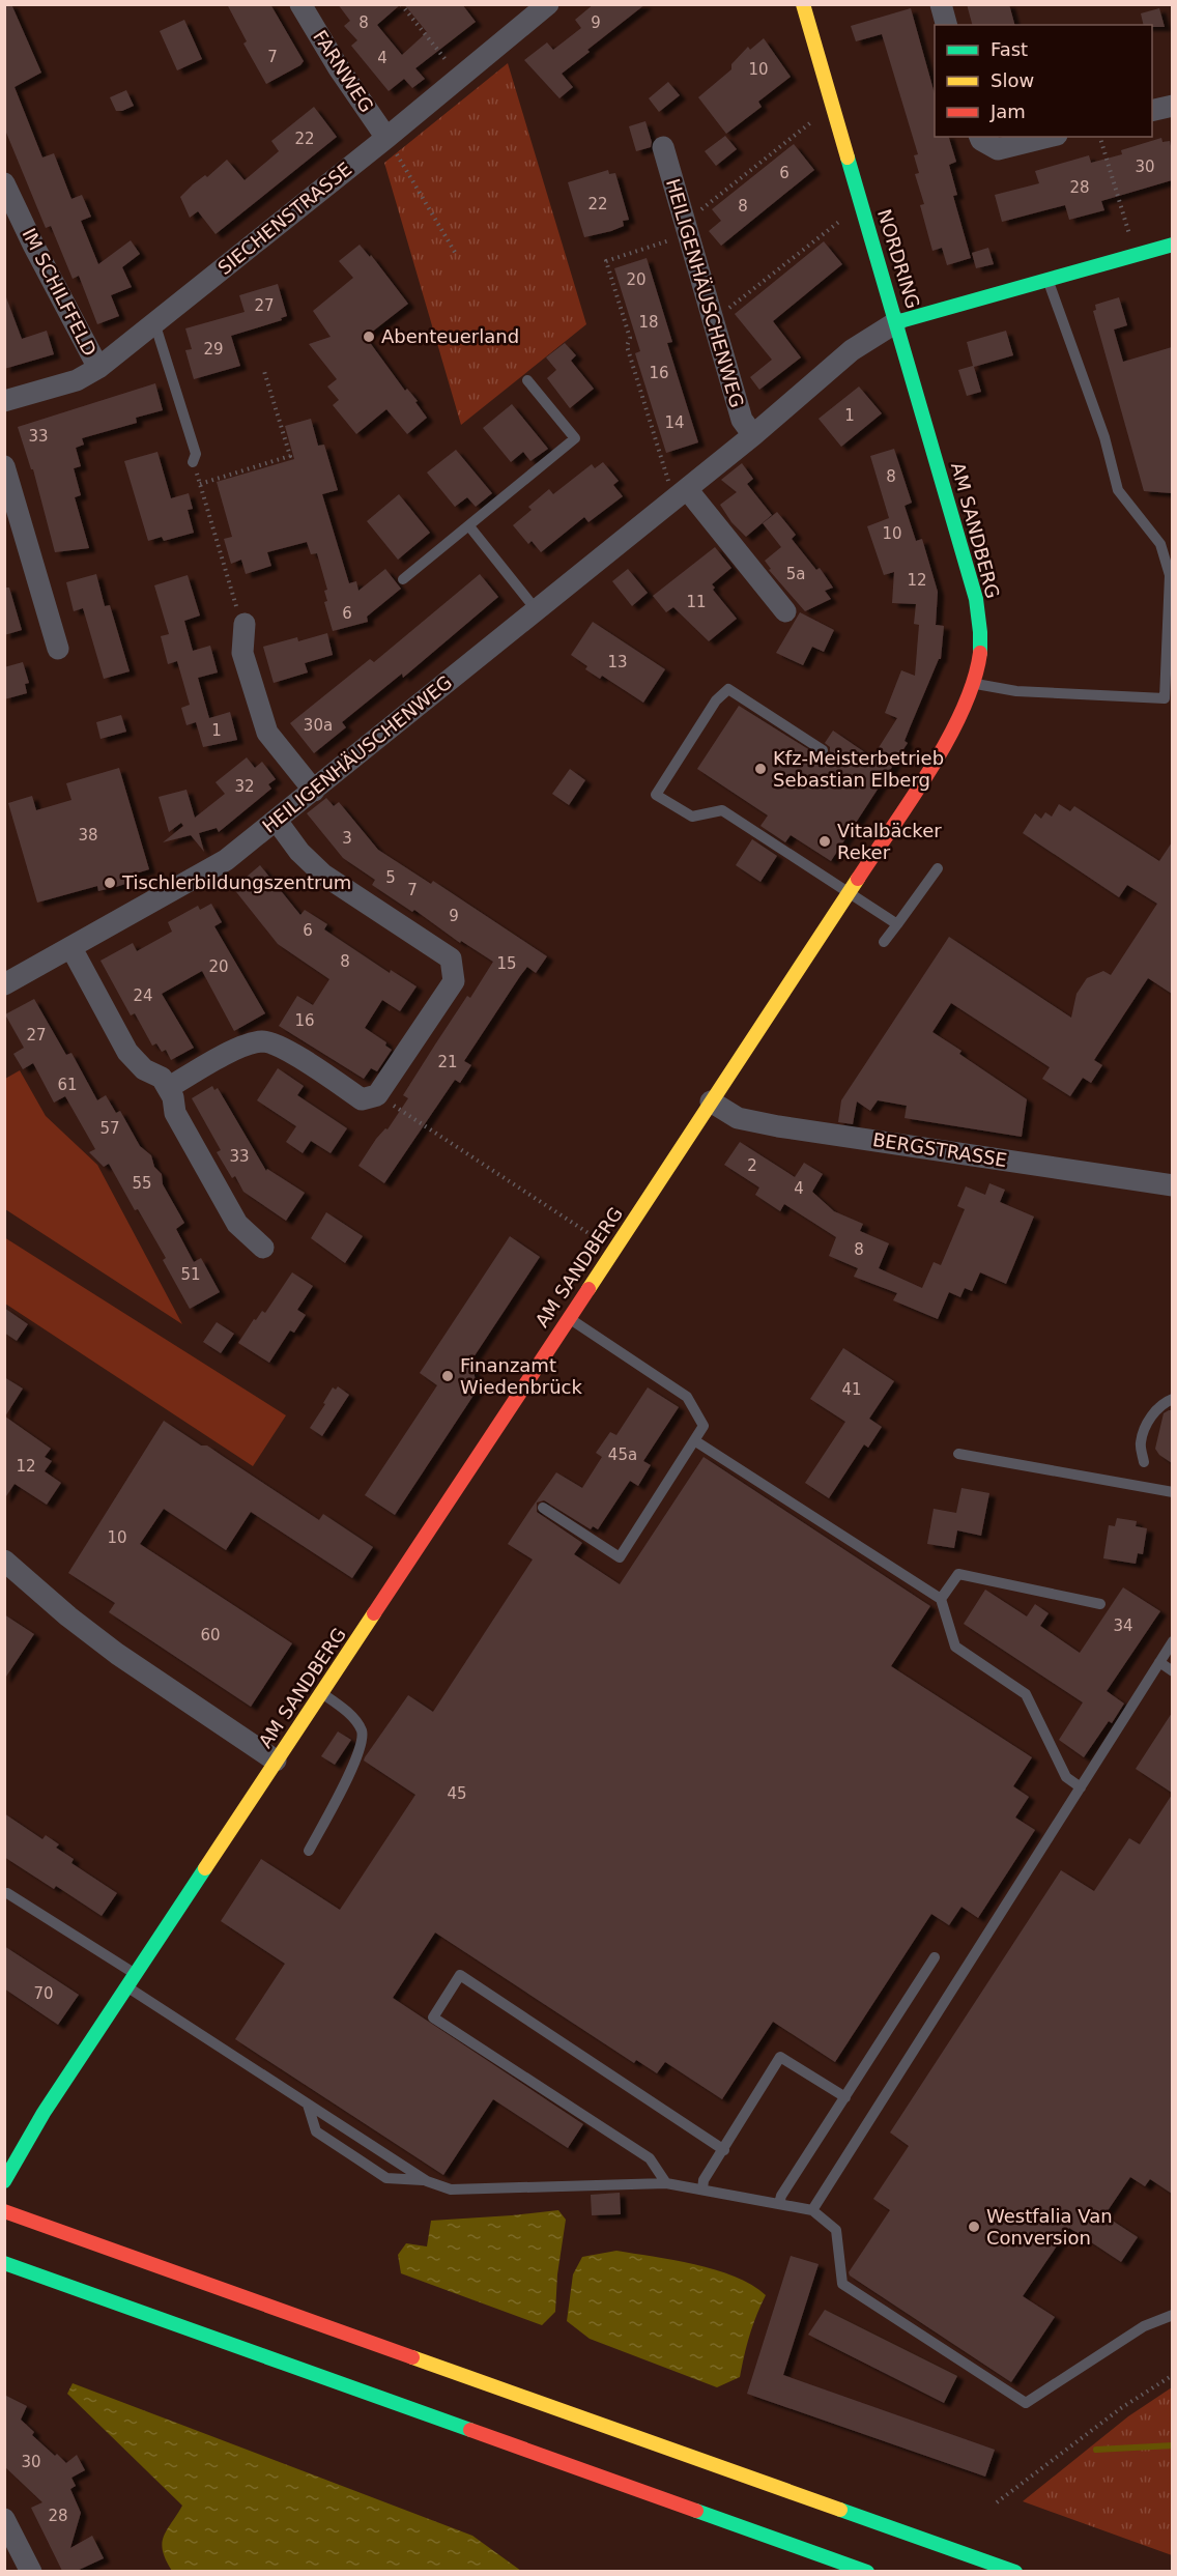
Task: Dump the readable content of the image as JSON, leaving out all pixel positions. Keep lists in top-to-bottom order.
{
  "streets": {
    "main road": ["NORDRING", "AM SANDBERG"],
    "street": [
      "FARNWEG",
      "SIECHENSTRASSE",
      "IM SCHILFFELD",
      "HEILIGENHÄUSCHENWEG",
      "BERGSTRASSE"
    ]
  },
  "crossings": [
    ["FARNWEG", "SIECHENSTRASSE"],
    ["SIECHENSTRASSE", "IM SCHILFFELD"],
    ["NORDRING", "HEILIGENHÄUSCHENWEG"],
    ["NORDRING", "AM SANDBERG"],
    ["HEILIGENHÄUSCHENWEG", "AM SANDBERG"],
    ["AM SANDBERG", "BERGSTRASSE"]
  ],
  "places": [
    "Abenteuerland",
    "Kfz-Meisterbetrieb Sebastian Elberg",
    "Vitalbäcker Reker",
    "Tischlerbildungszentrum",
    "Finanzamt Wiedenbrück",
    "Westfalia Van Conversion"
  ],
  "house_numbers": [
    "8",
    "9",
    "7",
    "4",
    "10",
    "22",
    "30",
    "6",
    "28",
    "22",
    "8",
    "20",
    "27",
    "18",
    "29",
    "16",
    "1",
    "14",
    "33",
    "8",
    "10",
    "5a",
    "12",
    "11",
    "6",
    "13",
    "30a",
    "1",
    "32",
    "38",
    "3",
    "5",
    "7",
    "9",
    "6",
    "8",
    "15",
    "20",
    "24",
    "16",
    "27",
    "21",
    "61",
    "57",
    "33",
    "2",
    "55",
    "4",
    "8",
    "51",
    "41",
    "45a",
    "12",
    "10",
    "34",
    "60",
    "45",
    "70",
    "30",
    "28"
  ],
  "legend": ["Fast", "Slow", "Jam"]
}
